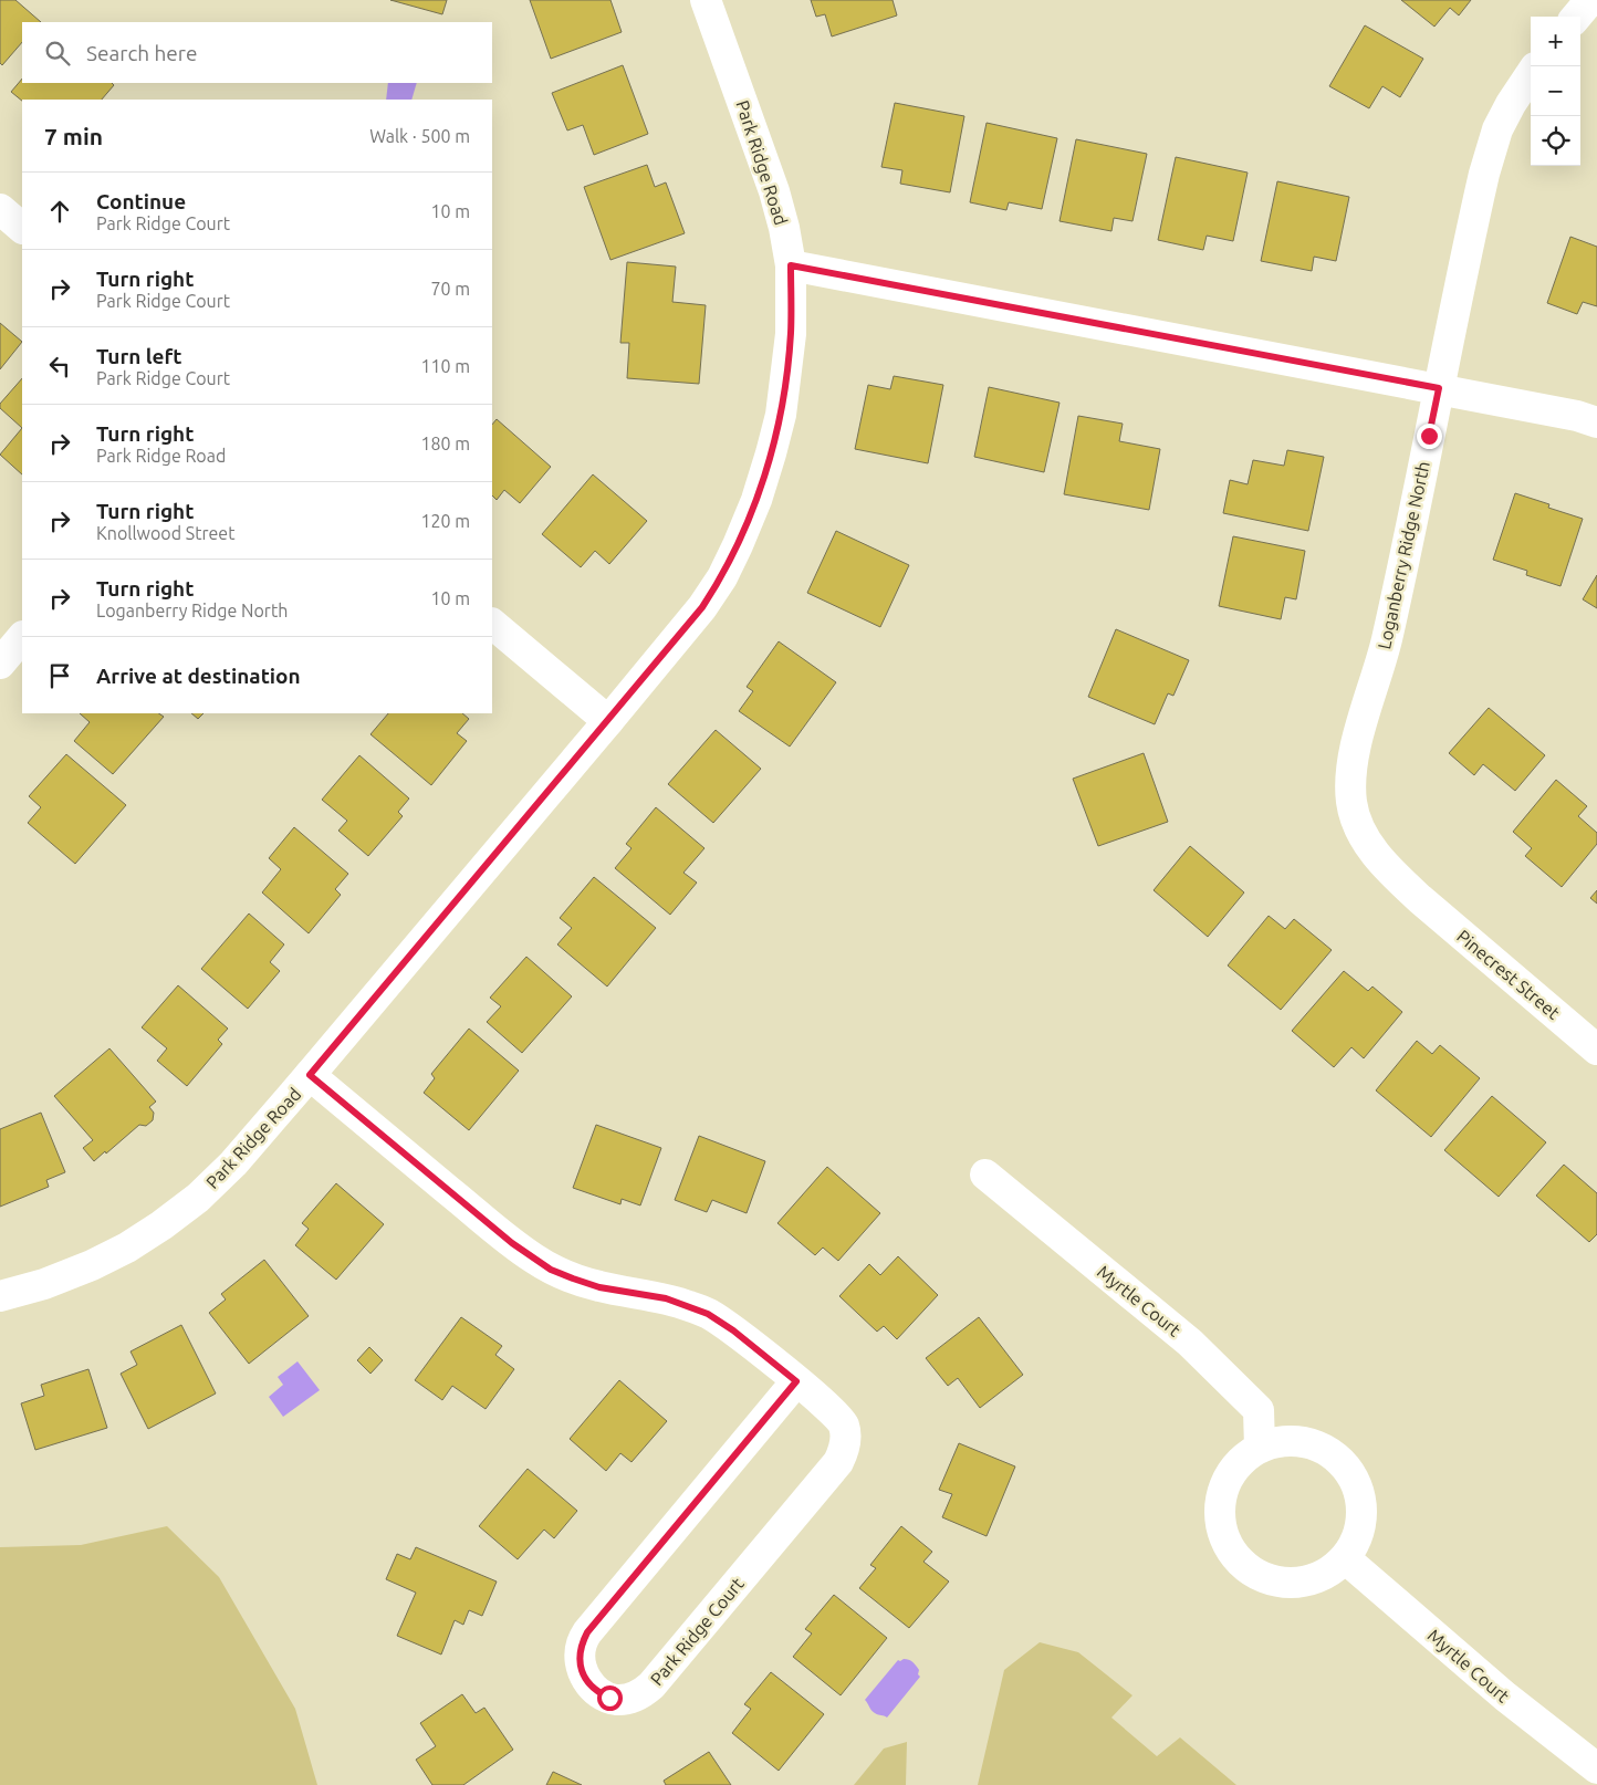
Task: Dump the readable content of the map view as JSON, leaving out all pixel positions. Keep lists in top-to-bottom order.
{
  "streets": {
    "street": [
      "Park Ridge Road",
      "Loganberry Ridge North",
      "Pinecrest Street",
      "Myrtle Court",
      "Park Ridge Court"
    ]
  },
  "crossings": [
    ["Park Ridge Road", "Park Ridge Court"],
    ["Loganberry Ridge North", "Pinecrest Street"]
  ],
  "page": {
    "map_buttons": ["+", "−"],
    "search": "Search here",
    "heading": ["7 min", "Walk · 500 m"],
    "list": [
      ["Continue", "Park Ridge Court", "10 m"],
      ["Turn right", "Park Ridge Court", "70 m"],
      ["Turn left", "Park Ridge Court", "110 m"],
      ["Turn right", "Park Ridge Road", "180 m"],
      ["Turn right", "Knollwood Street", "120 m"],
      ["Turn right", "Loganberry Ridge North", "10 m"],
      "Arrive at destination"
    ]
  }
}
